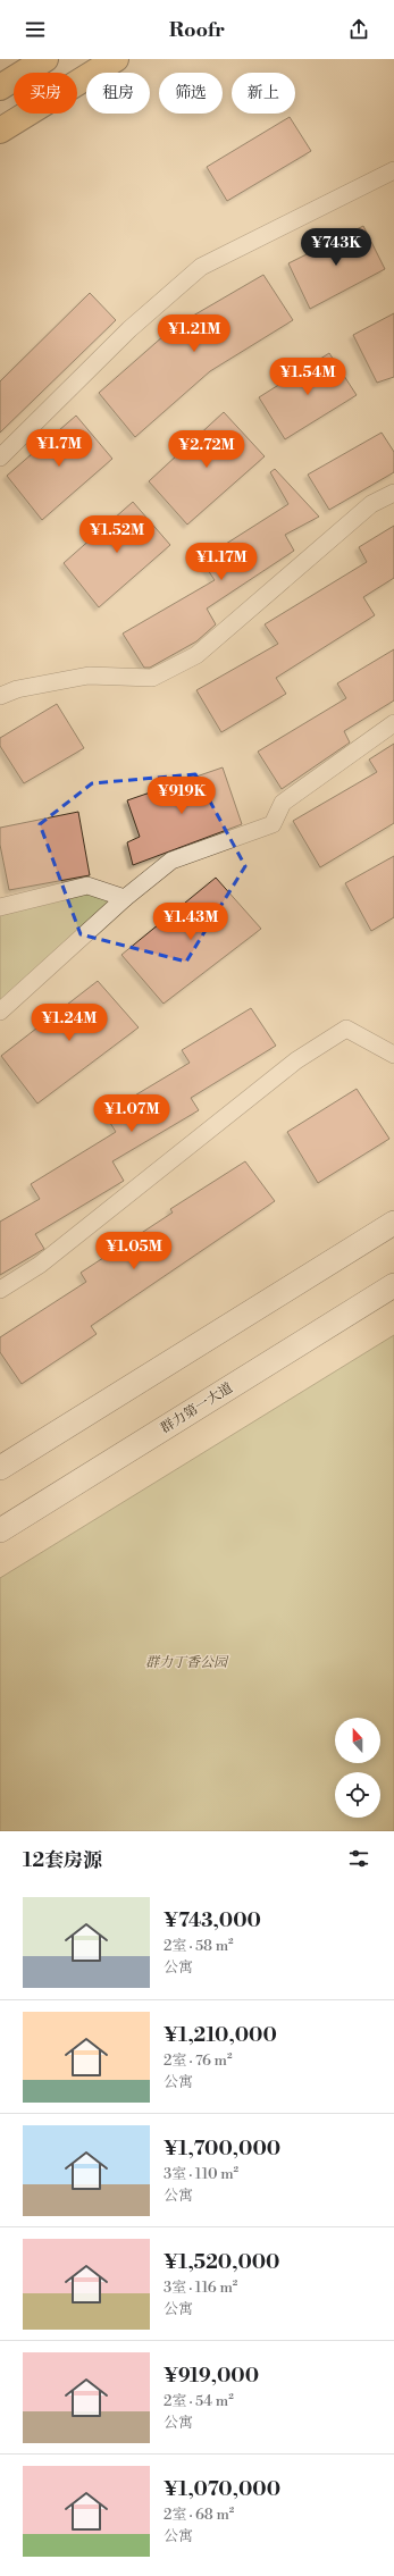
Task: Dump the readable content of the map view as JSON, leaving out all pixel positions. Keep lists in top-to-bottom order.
{
  "streets": {
    "main road": ["群力第一大道"]
  },
  "parks": ["群力丁香公园"],
  "north": "top",
  "page": {
    "header": "Roofr",
    "chip": [
      "买房",
      "租房",
      "筛选",
      "新上"
    ],
    "price": [
      "¥743K",
      "¥1.21M",
      "¥1.54M",
      "¥1.7M",
      "¥2.72M",
      "¥1.52M",
      "¥1.17M",
      "¥919K",
      "¥1.43M",
      "¥1.24M",
      "¥1.07M",
      "¥1.05M"
    ],
    "heading": "12套房源",
    "list": [
      {
        "name": "¥743,000",
        "note": "2室 · 58 m² · 公寓"
      },
      {
        "name": "¥1,210,000",
        "note": "2室 · 76 m² · 公寓"
      },
      {
        "name": "¥1,700,000",
        "note": "3室 · 110 m² · 公寓"
      },
      {
        "name": "¥1,520,000",
        "note": "3室 · 116 m² · 公寓"
      },
      {
        "name": "¥919,000",
        "note": "2室 · 54 m² · 公寓"
      },
      {
        "name": "¥1,070,000",
        "note": "2室 · 68 m² · 公寓"
      }
    ]
  }
}
